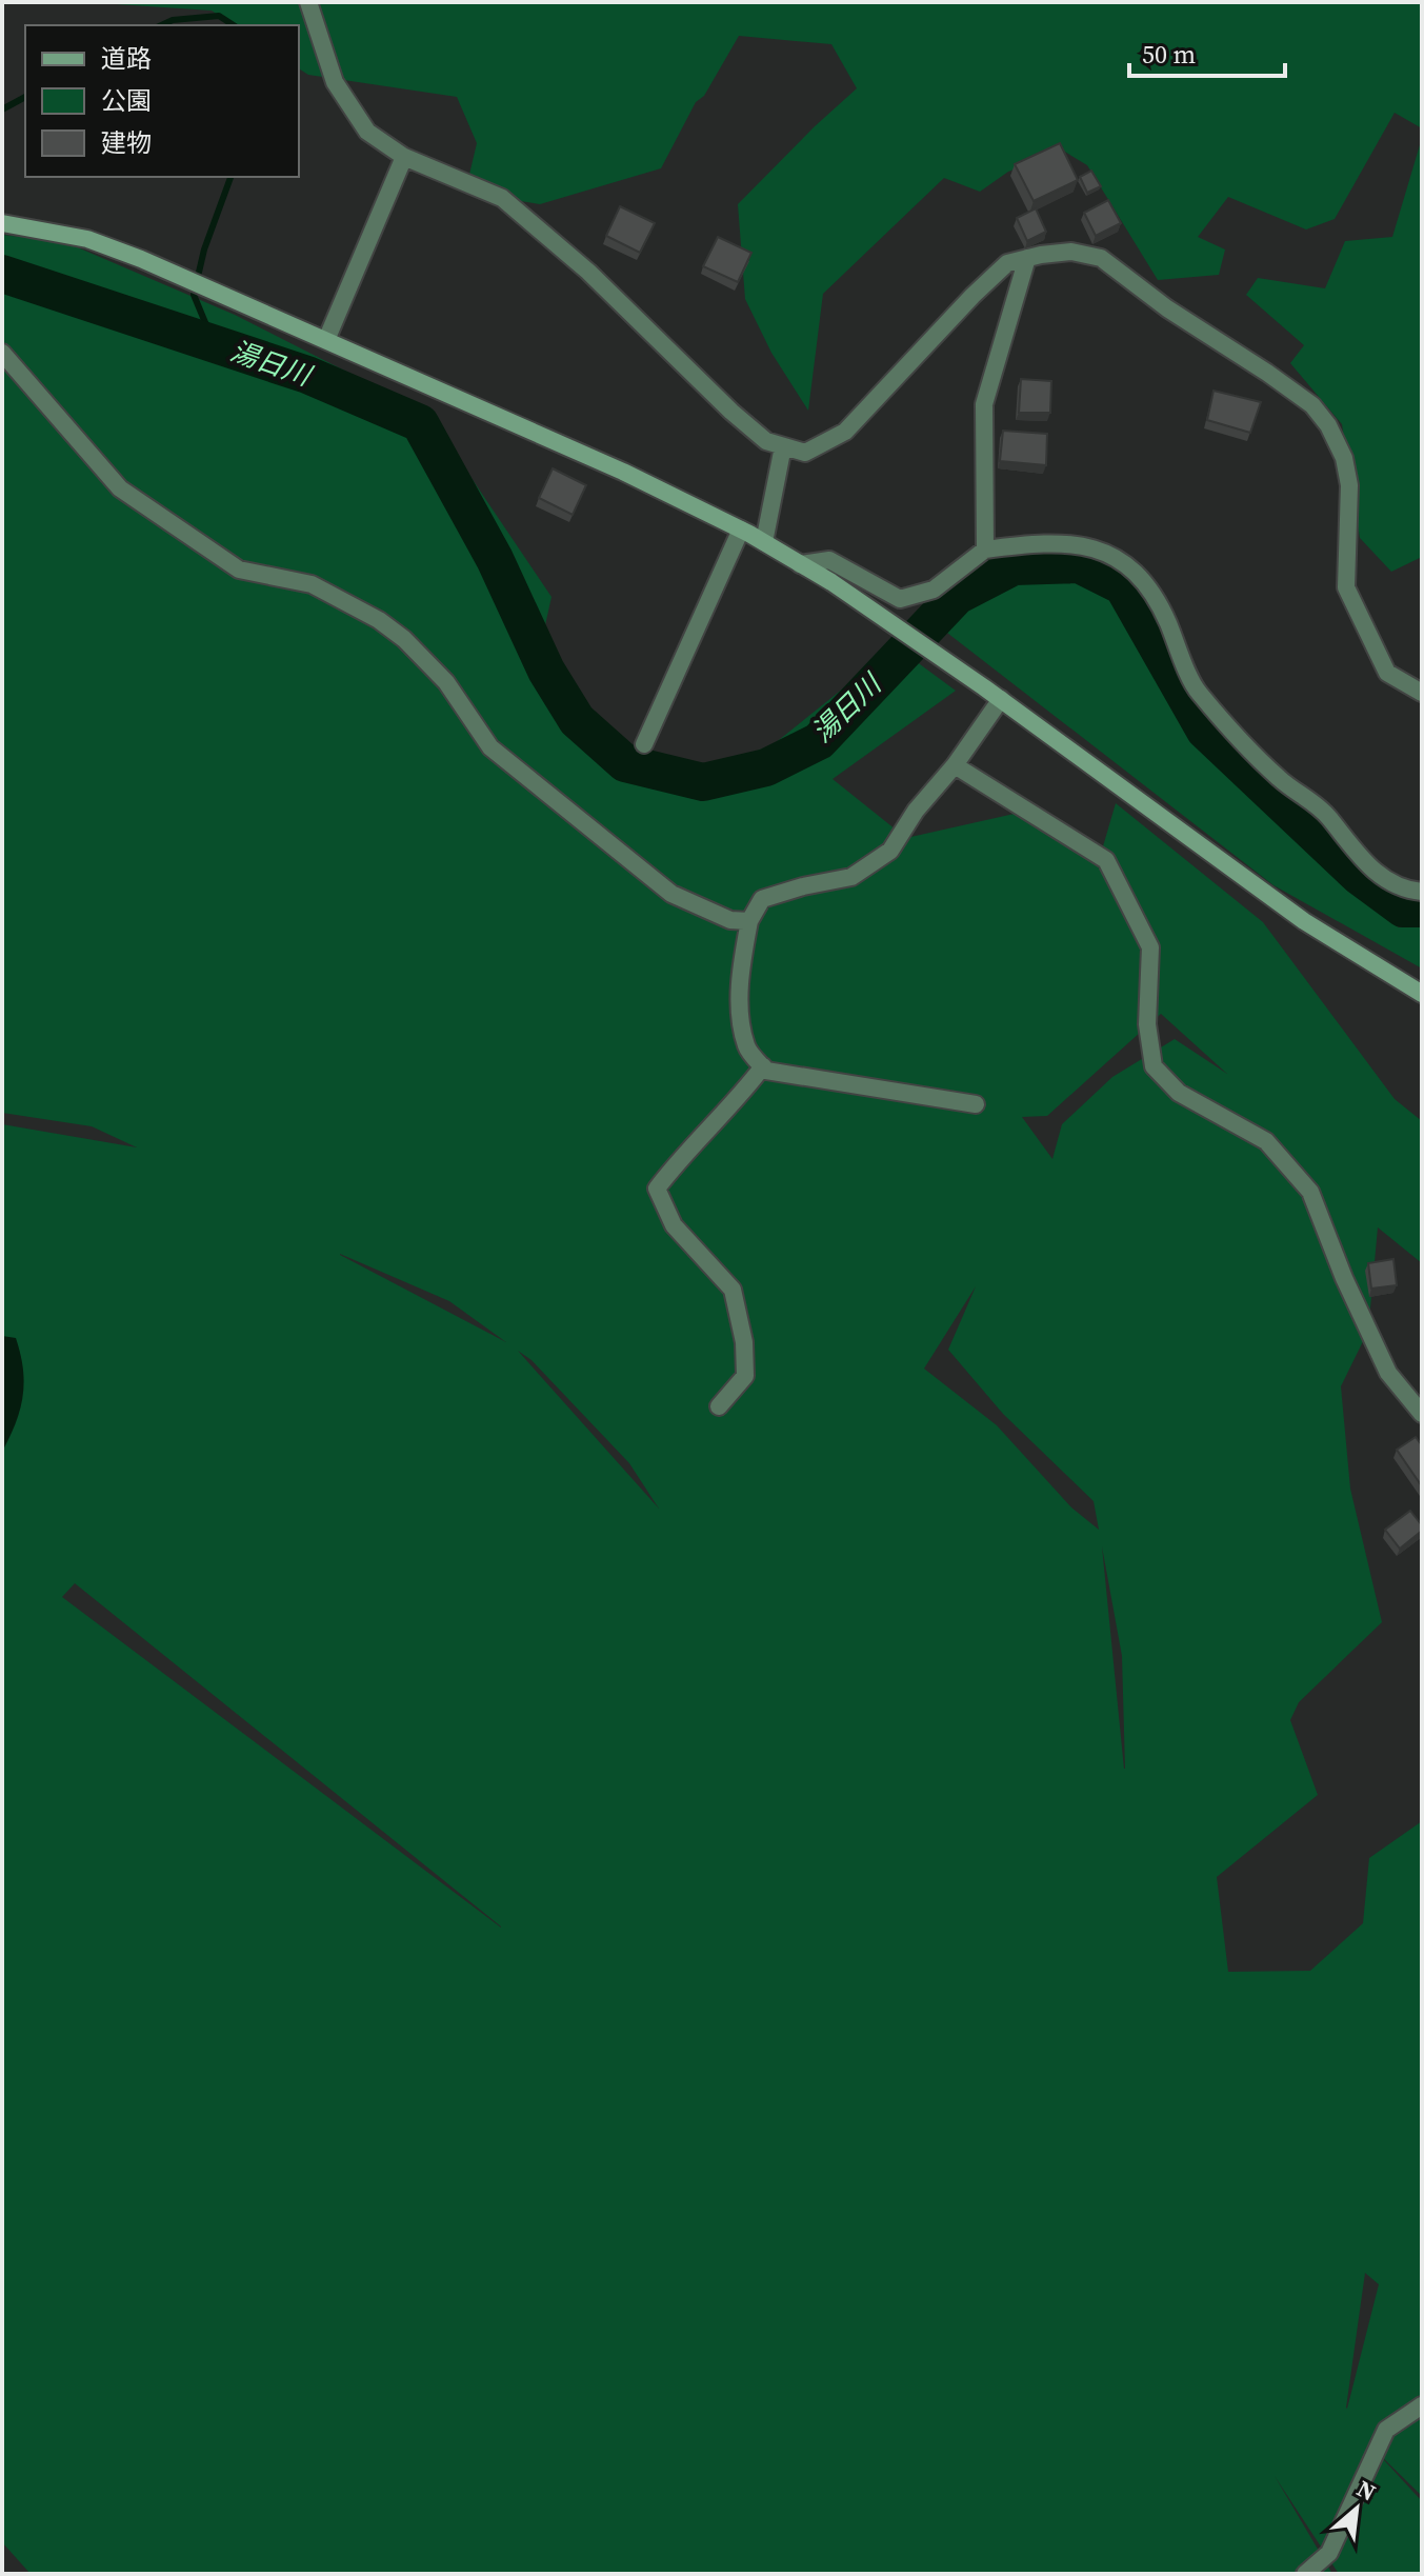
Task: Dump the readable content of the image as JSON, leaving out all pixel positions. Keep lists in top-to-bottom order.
{
  "water": ["湯日川"],
  "legend": ["道路", "公園", "建物"],
  "scale_bar": "50 m",
  "north": "top right"
}
